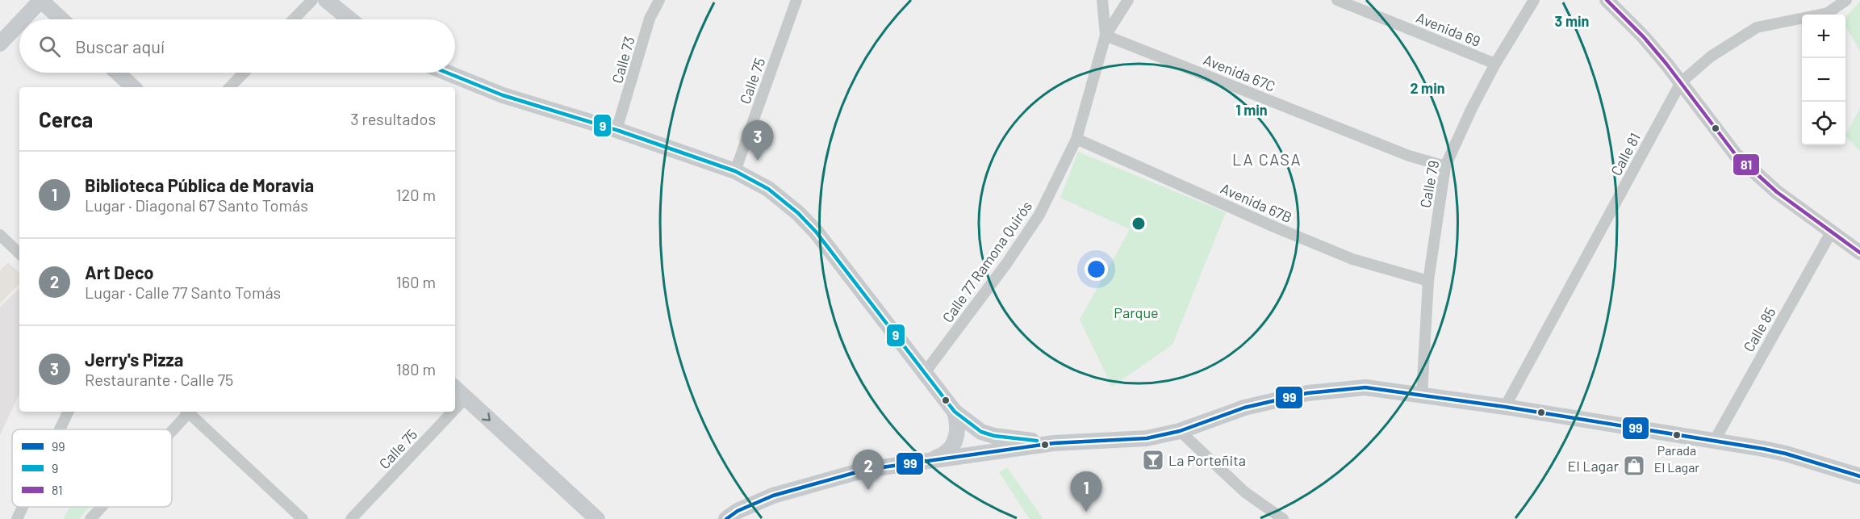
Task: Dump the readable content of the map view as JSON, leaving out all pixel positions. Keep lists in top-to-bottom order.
{
  "streets": {
    "street": [
      "Avenida 69",
      "Calle 73",
      "Avenida 67C",
      "Calle 75",
      "Calle 81",
      "Calle 79",
      "Avenida 67B",
      "Calle 77 Ramona Quirós",
      "Calle 85"
    ]
  },
  "crossings": [
    ["Avenida 69", "Calle 79"],
    ["Avenida 67C", "Calle 79"],
    ["Avenida 67C", "Calle 77 Ramona Quirós"],
    ["Calle 79", "Avenida 67B"],
    ["Avenida 67B", "Calle 77 Ramona Quirós"]
  ],
  "districts": ["LA CASA"],
  "parks": ["Parque"],
  "places": {
    "other": ["Parada El Lagar"],
    "bar": ["La Porteñita"],
    "shop": ["El Lagar"]
  },
  "lines": ["transit line 81", "transit line 9", "transit line 99"],
  "legend": ["99", "9", "81"],
  "page": {
    "map_buttons": ["+", "−"],
    "search": "Buscar aquí",
    "heading": ["Cerca", "3 resultados"],
    "pins": ["3", "2", "1"],
    "list": [
      {
        "mark": "1",
        "name": "Biblioteca Pública de Moravia",
        "note": "Lugar · Diagonal 67 Santo Tomás",
        "value": "120 m"
      },
      {
        "mark": "2",
        "name": "Art Deco",
        "note": "Lugar · Calle 77 Santo Tomás",
        "value": "160 m"
      },
      {
        "mark": "3",
        "name": "Jerry's Pizza",
        "note": "Restaurante · Calle 75",
        "value": "180 m"
      }
    ]
  },
  "rings": ["3 min", "2 min", "1 min"]
}
